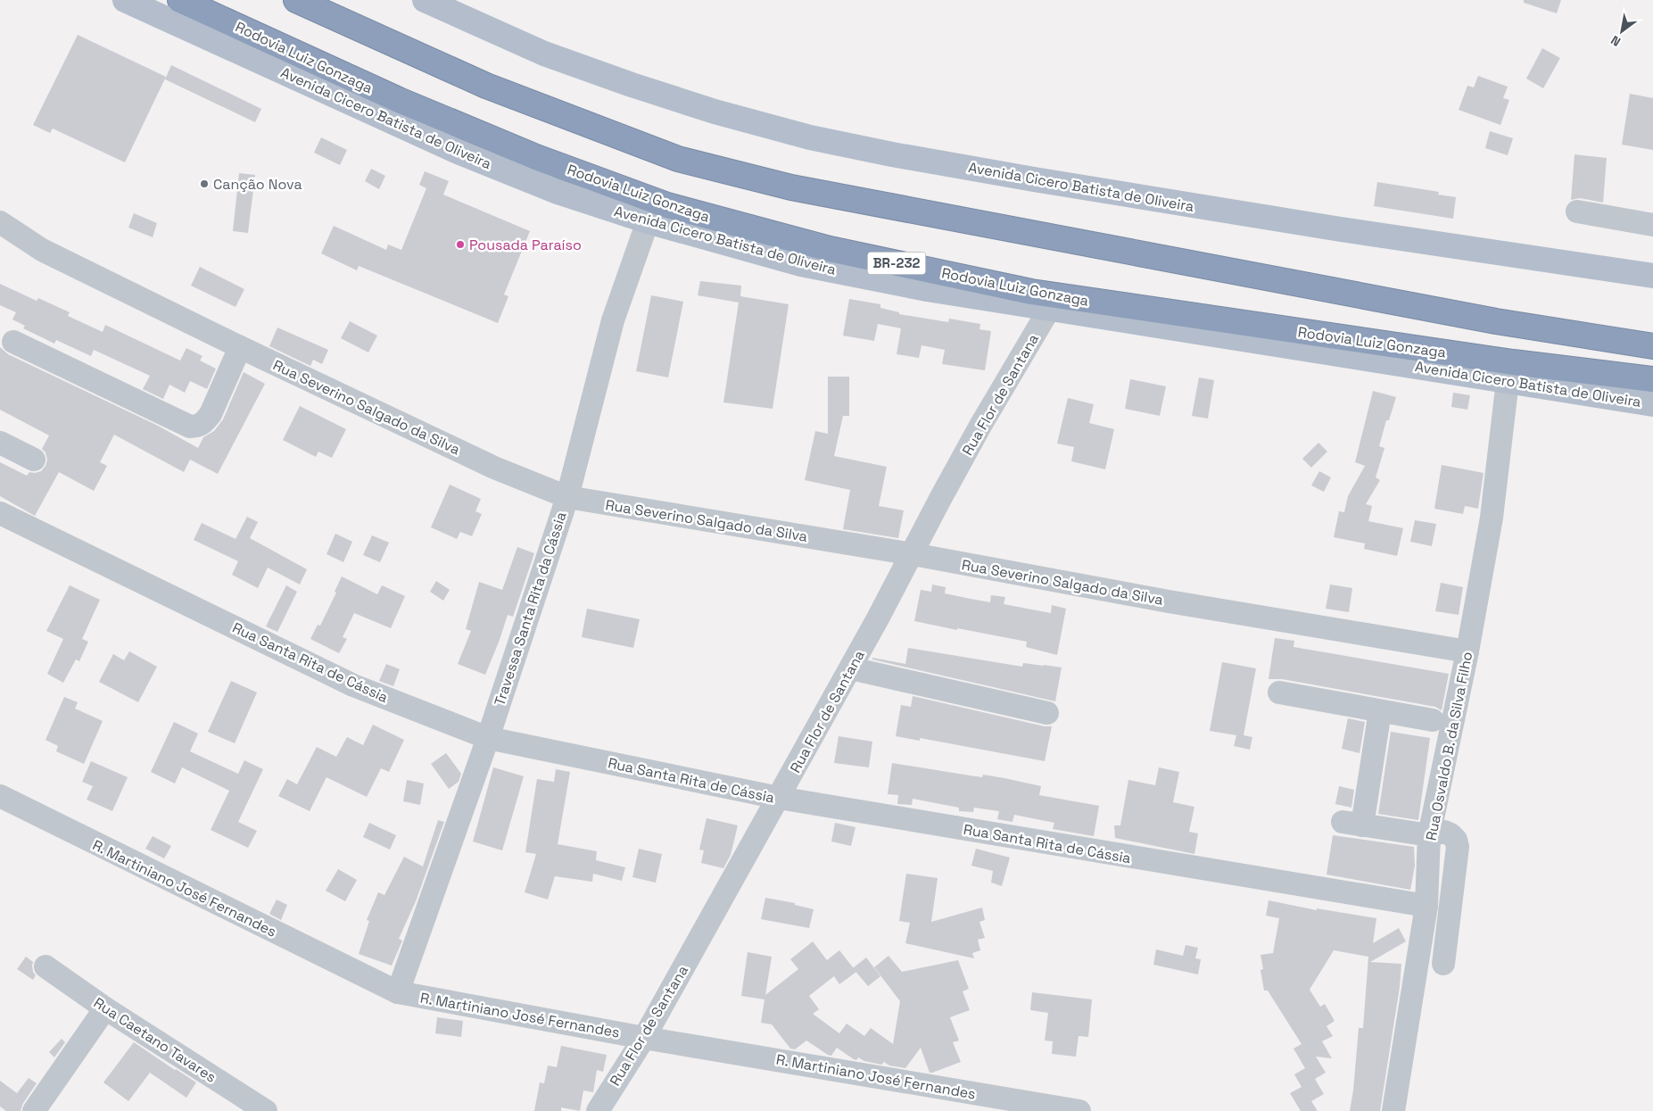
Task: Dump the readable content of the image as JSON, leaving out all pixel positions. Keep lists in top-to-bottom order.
{
  "streets": {
    "highway": ["Rodovia Luiz Gonzaga", "BR-232"],
    "main road": ["Avenida Cicero Batista de Oliveira"],
    "street": [
      "Rua Flor de Santana",
      "Rua Severino Salgado da Silva",
      "Travessa Santa Rita da Cássia",
      "Rua Santa Rita de Cássia",
      "Rua Osvaldo B. da Silva Filho",
      "R. Martiniano José Fernandes",
      "Rua Caetano Tavares"
    ]
  },
  "crossings": [
    ["Avenida Cicero Batista de Oliveira", "Rua Flor de Santana"],
    ["Avenida Cicero Batista de Oliveira", "Travessa Santa Rita da Cássia"],
    ["Avenida Cicero Batista de Oliveira", "Rua Osvaldo B. da Silva Filho"],
    ["Rua Flor de Santana", "Rua Severino Salgado da Silva"],
    ["Rua Flor de Santana", "Rua Santa Rita de Cássia"],
    ["Rua Flor de Santana", "R. Martiniano José Fernandes"],
    ["Rua Severino Salgado da Silva", "Travessa Santa Rita da Cássia"],
    ["Rua Severino Salgado da Silva", "Rua Osvaldo B. da Silva Filho"],
    ["Travessa Santa Rita da Cássia", "Rua Santa Rita de Cássia"],
    ["Travessa Santa Rita da Cássia", "R. Martiniano José Fernandes"],
    ["Rua Santa Rita de Cássia", "Rua Osvaldo B. da Silva Filho"]
  ],
  "places": ["Canção Nova", "Pousada Paraíso"],
  "north": "bottom left"
}
